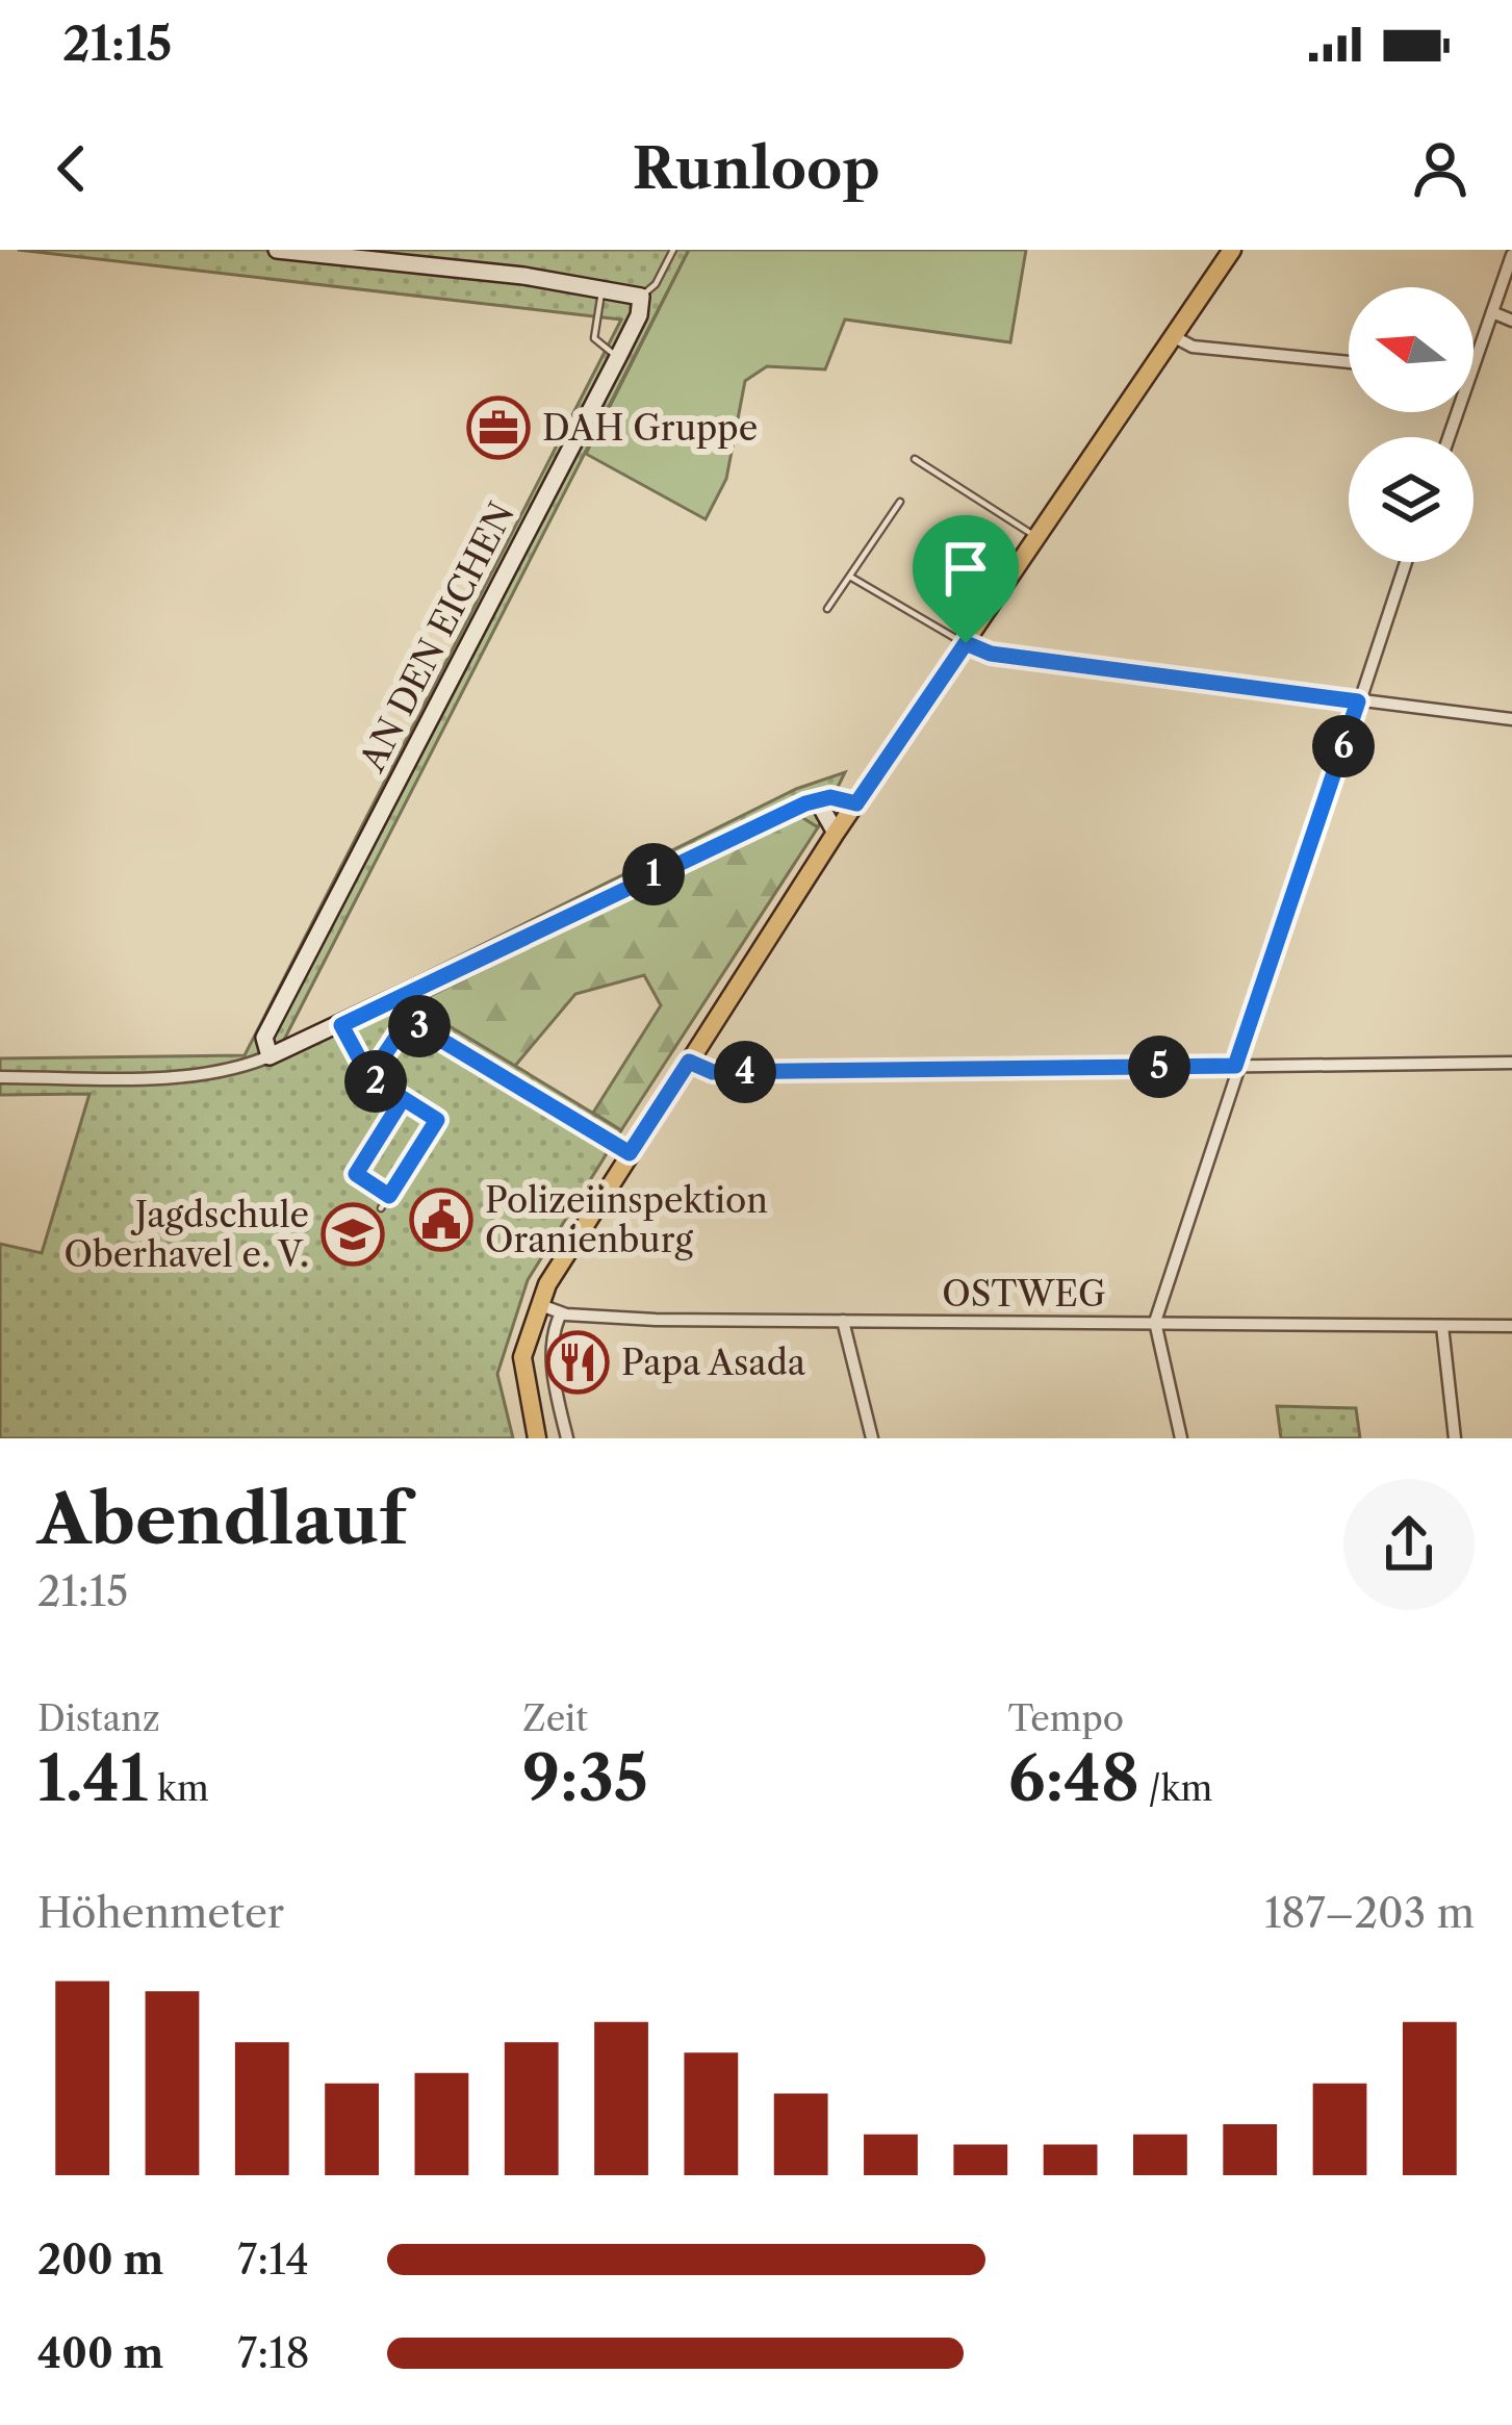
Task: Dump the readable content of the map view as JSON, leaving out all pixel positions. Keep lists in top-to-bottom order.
{
  "streets": {
    "street": ["AN DEN EICHEN", "OSTWEG"]
  },
  "places": {
    "office": ["DAH Gruppe"],
    "public building": ["Polizeiinspektion Oranienburg"],
    "school or university": ["Jagdschule Oberhavel e. V."],
    "restaurant": ["Papa Asada"]
  },
  "north": "left",
  "page": {
    "status": "21:15",
    "header": "Runloop",
    "pins": [
      "6",
      "1",
      "3",
      "5",
      "4",
      "2"
    ],
    "heading": ["Abendlauf", "21:15"],
    "stats": [
      ["Distanz", "1.41 km"],
      ["Zeit", "9:35"],
      ["Tempo", "6:48 /km"]
    ],
    "chart": ["Höhenmeter", "187–203 m"],
    "list": [
      {
        "name": "200 m",
        "note": "7:14"
      },
      {
        "name": "400 m",
        "note": "7:18"
      }
    ]
  }
}
